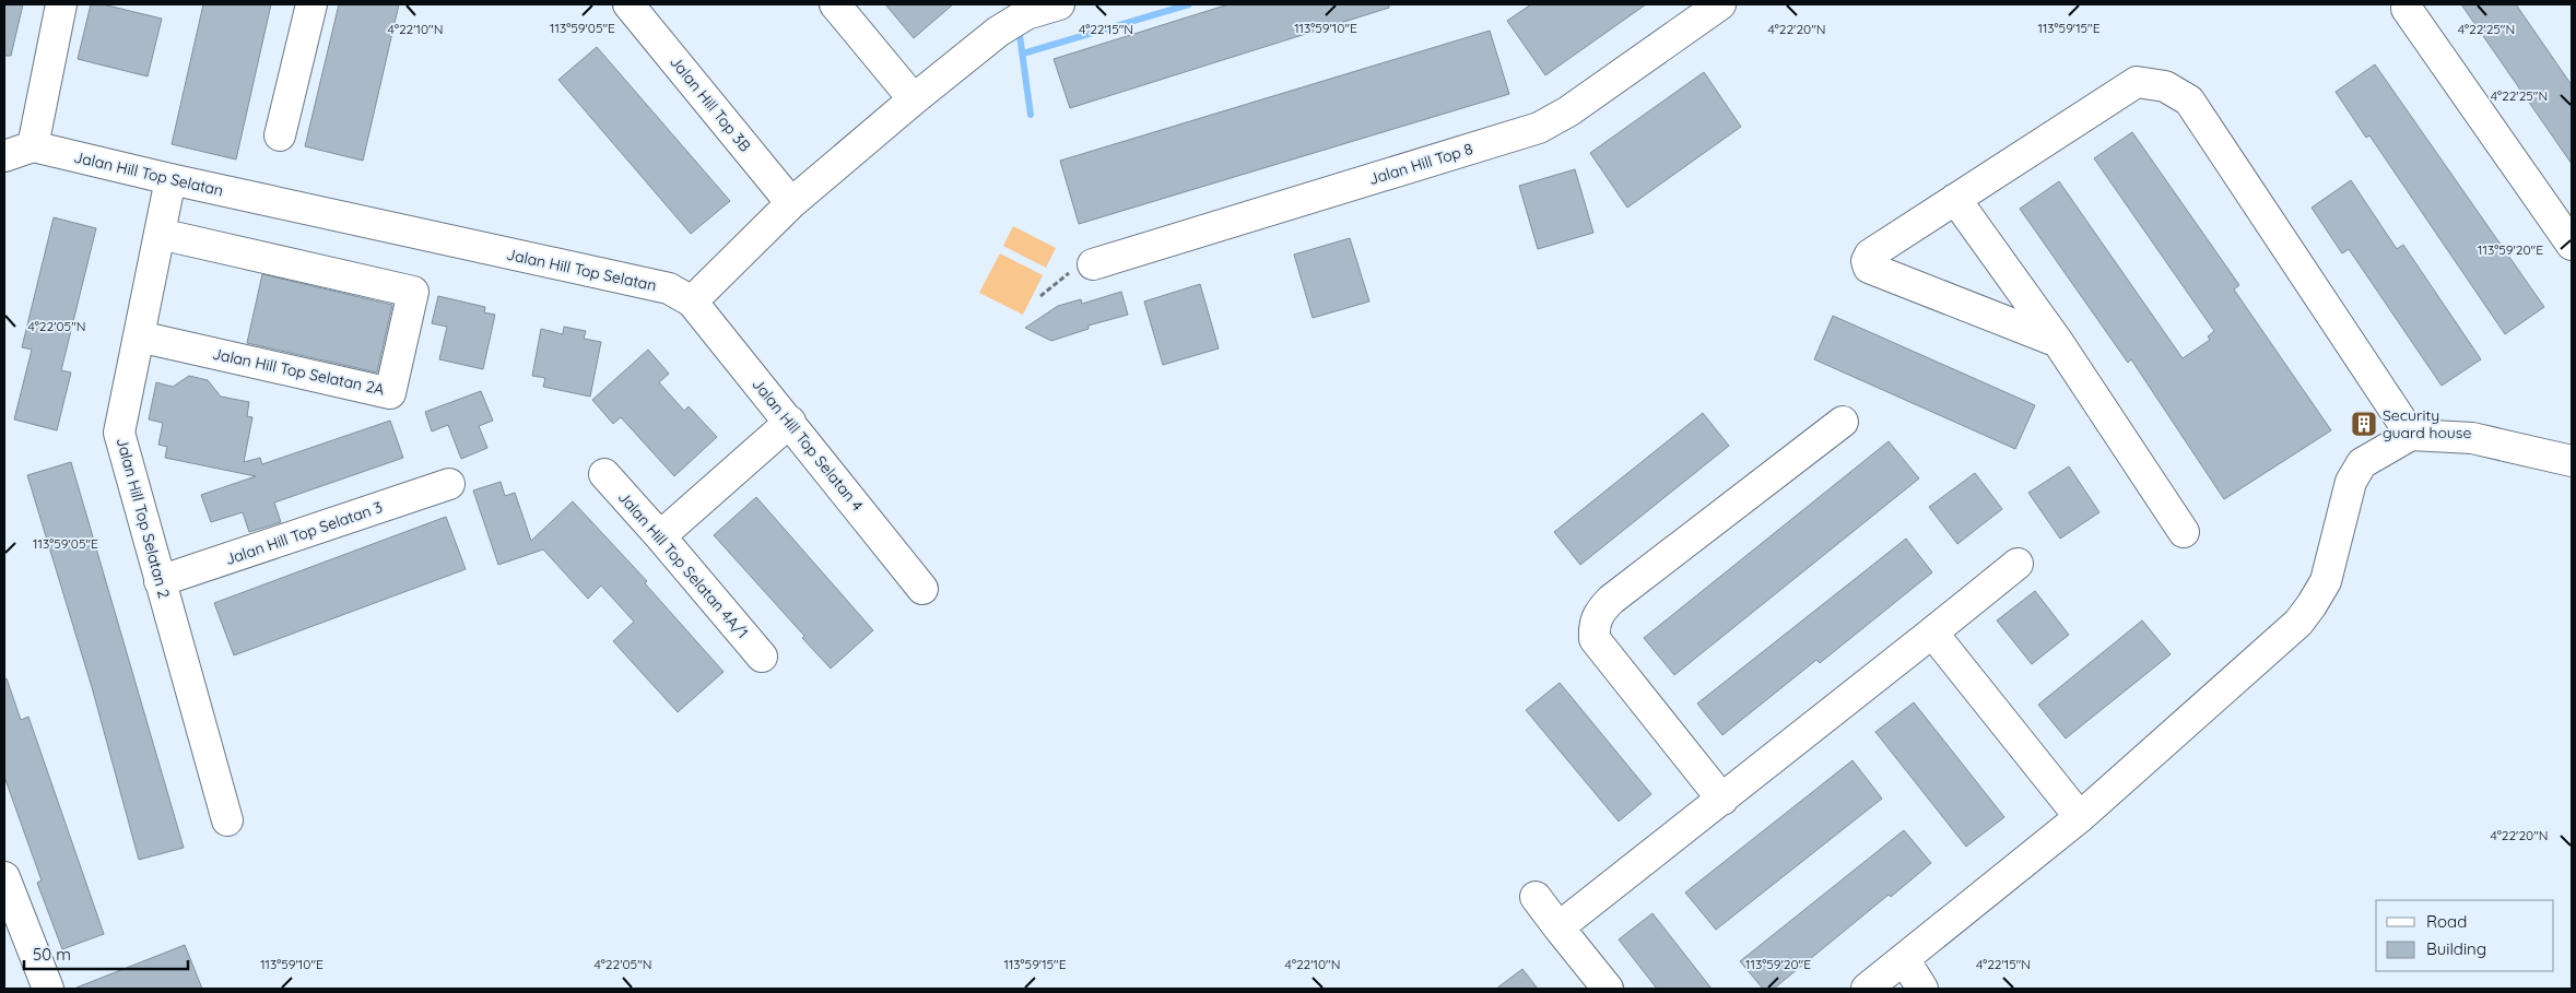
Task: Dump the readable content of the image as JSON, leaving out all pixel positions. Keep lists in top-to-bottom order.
{
  "streets": {
    "street": [
      "Jalan Hill Top 3B",
      "Jalan Hill Top 8",
      "Jalan Hill Top Selatan",
      "Jalan Hill Top Selatan 2A",
      "Jalan Hill Top Selatan 4",
      "Jalan Hill Top Selatan 2",
      "Jalan Hill Top Selatan 3",
      "Jalan Hill Top Selatan 4A/1"
    ]
  },
  "crossings": [
    ["Jalan Hill Top Selatan", "Jalan Hill Top Selatan 4"],
    ["Jalan Hill Top Selatan", "Jalan Hill Top Selatan 2"],
    ["Jalan Hill Top Selatan 2A", "Jalan Hill Top Selatan 2"],
    ["Jalan Hill Top Selatan 2", "Jalan Hill Top Selatan 3"]
  ],
  "places": {
    "building": ["Security guard house"]
  },
  "legend": ["Road", "Building"],
  "scale_bar": "50 m",
  "coordinates": [
    "113°59'05\"E",
    "113°59'10\"E",
    "113°59'15\"E",
    "4°22'10\"N",
    "4°22'15\"N",
    "4°22'20\"N",
    "4°22'25\"N",
    "113°59'20\"E",
    "4°22'05\"N"
  ]
}
